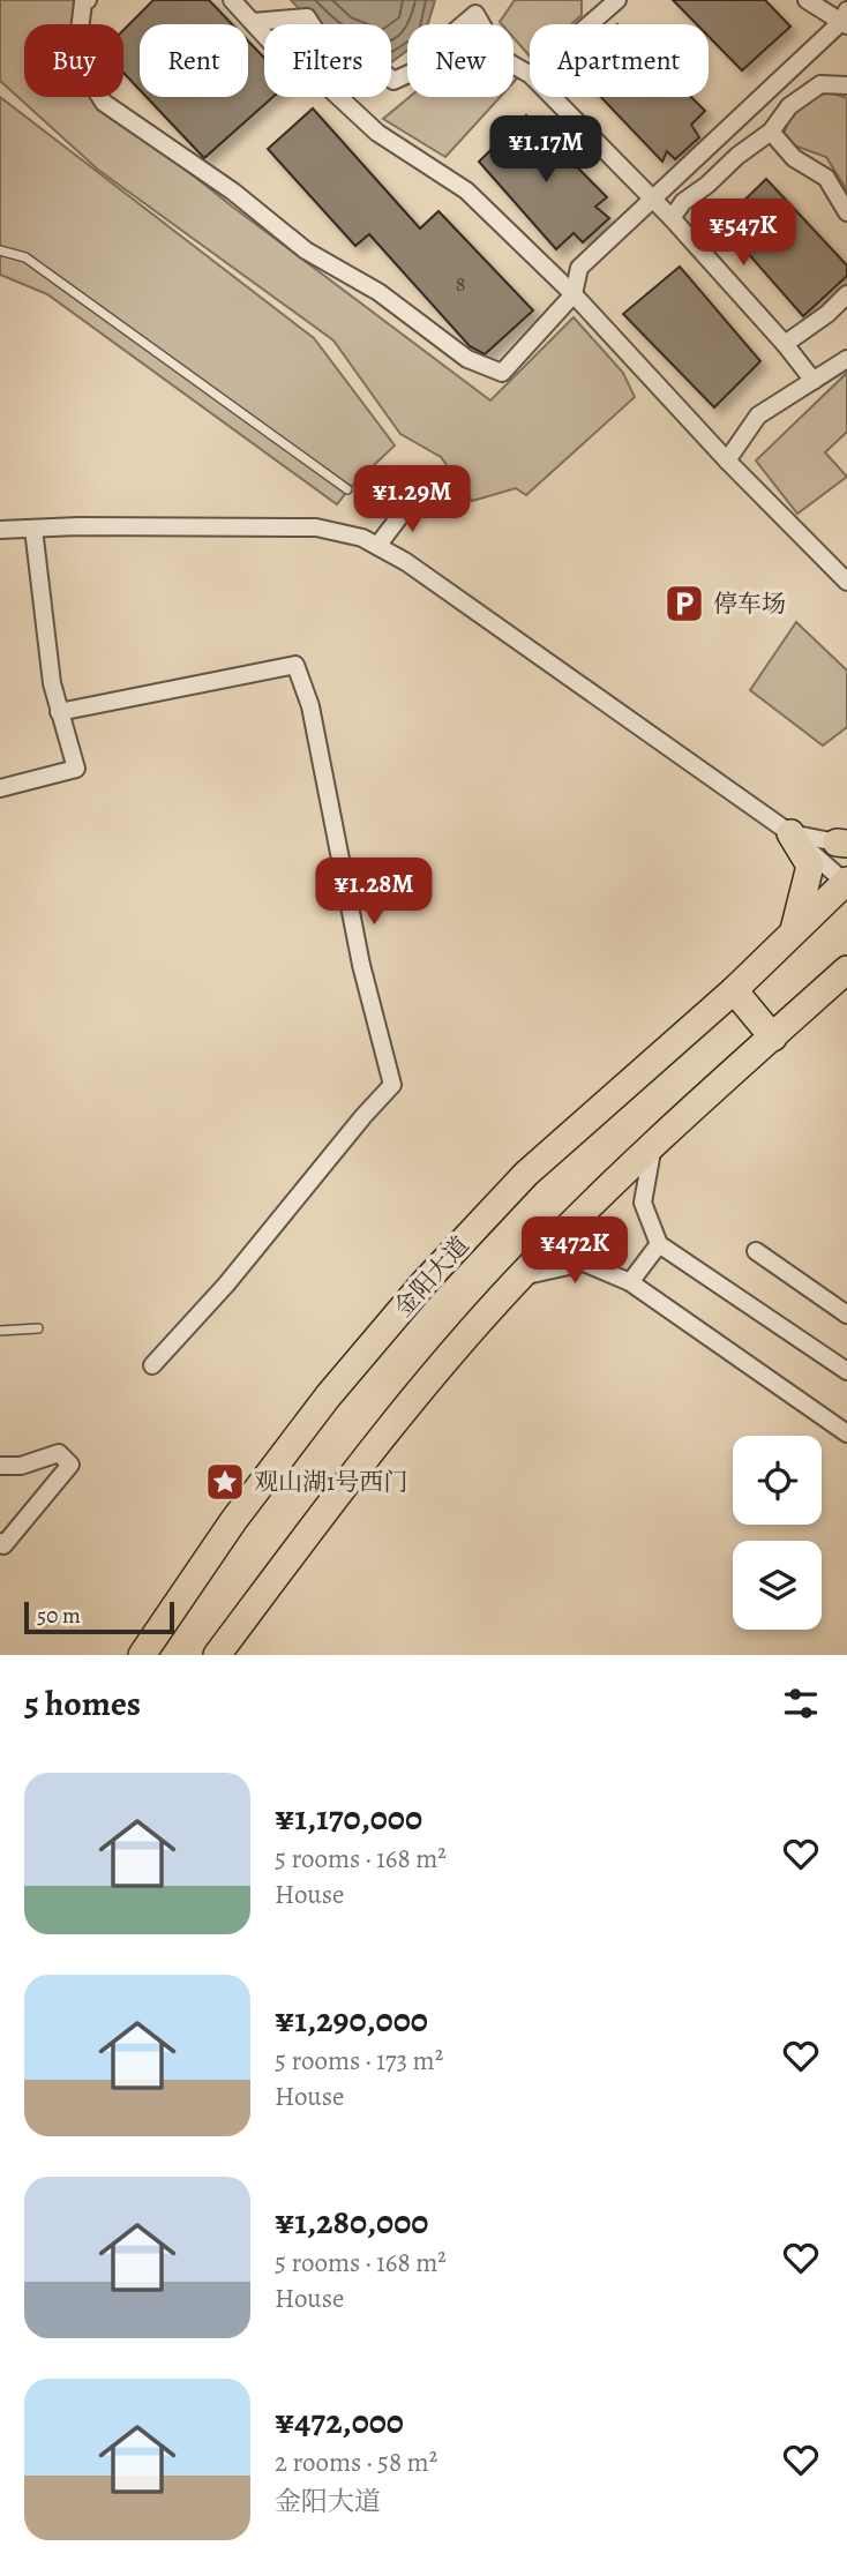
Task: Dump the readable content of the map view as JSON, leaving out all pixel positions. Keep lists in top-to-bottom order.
{
  "streets": {
    "main road": ["金阳大道"]
  },
  "places": {
    "parking": ["停车场"],
    "place": ["观山湖1号西门"]
  },
  "house_numbers": ["8"],
  "scale_bar": "50 m",
  "page": {
    "chip": [
      "Buy",
      "Rent",
      "Filters",
      "New",
      "Apartment"
    ],
    "price": [
      "¥1.17M",
      "¥547K",
      "¥1.29M",
      "¥1.28M",
      "¥472K"
    ],
    "scale": "50 m",
    "heading": "5 homes",
    "list": [
      {
        "name": "¥1,170,000",
        "note": "5 rooms · 168 m² · House"
      },
      {
        "name": "¥1,290,000",
        "note": "5 rooms · 173 m² · House"
      },
      {
        "name": "¥1,280,000",
        "note": "5 rooms · 168 m² · House"
      },
      {
        "name": "¥472,000",
        "note": "2 rooms · 58 m² · 金阳大道"
      }
    ]
  }
}
